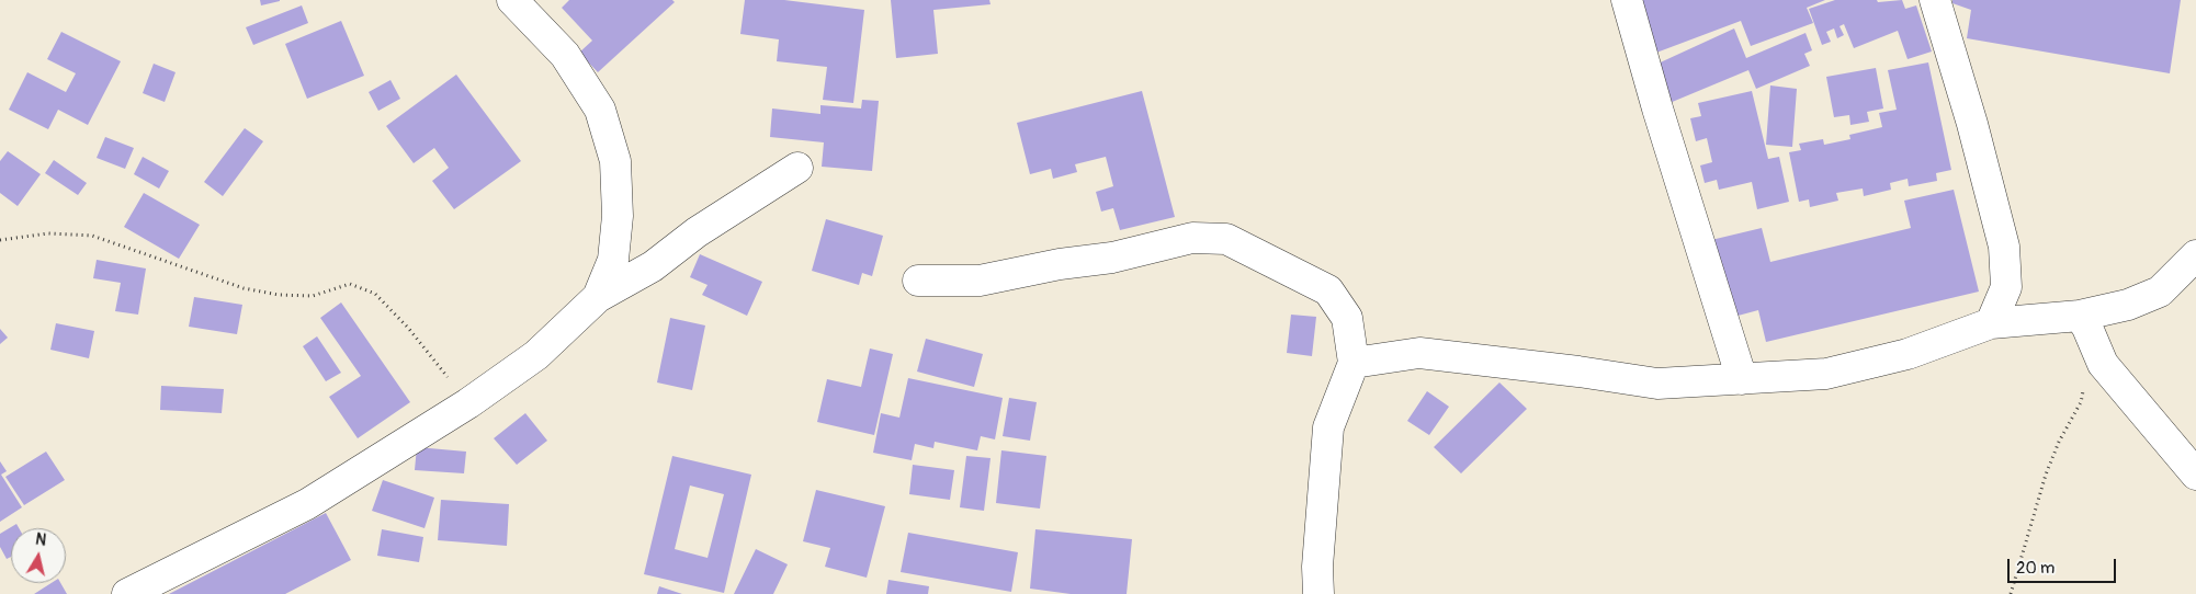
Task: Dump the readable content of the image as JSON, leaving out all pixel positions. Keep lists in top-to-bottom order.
{
  "scale_bar": "20 m",
  "north": "top"
}
